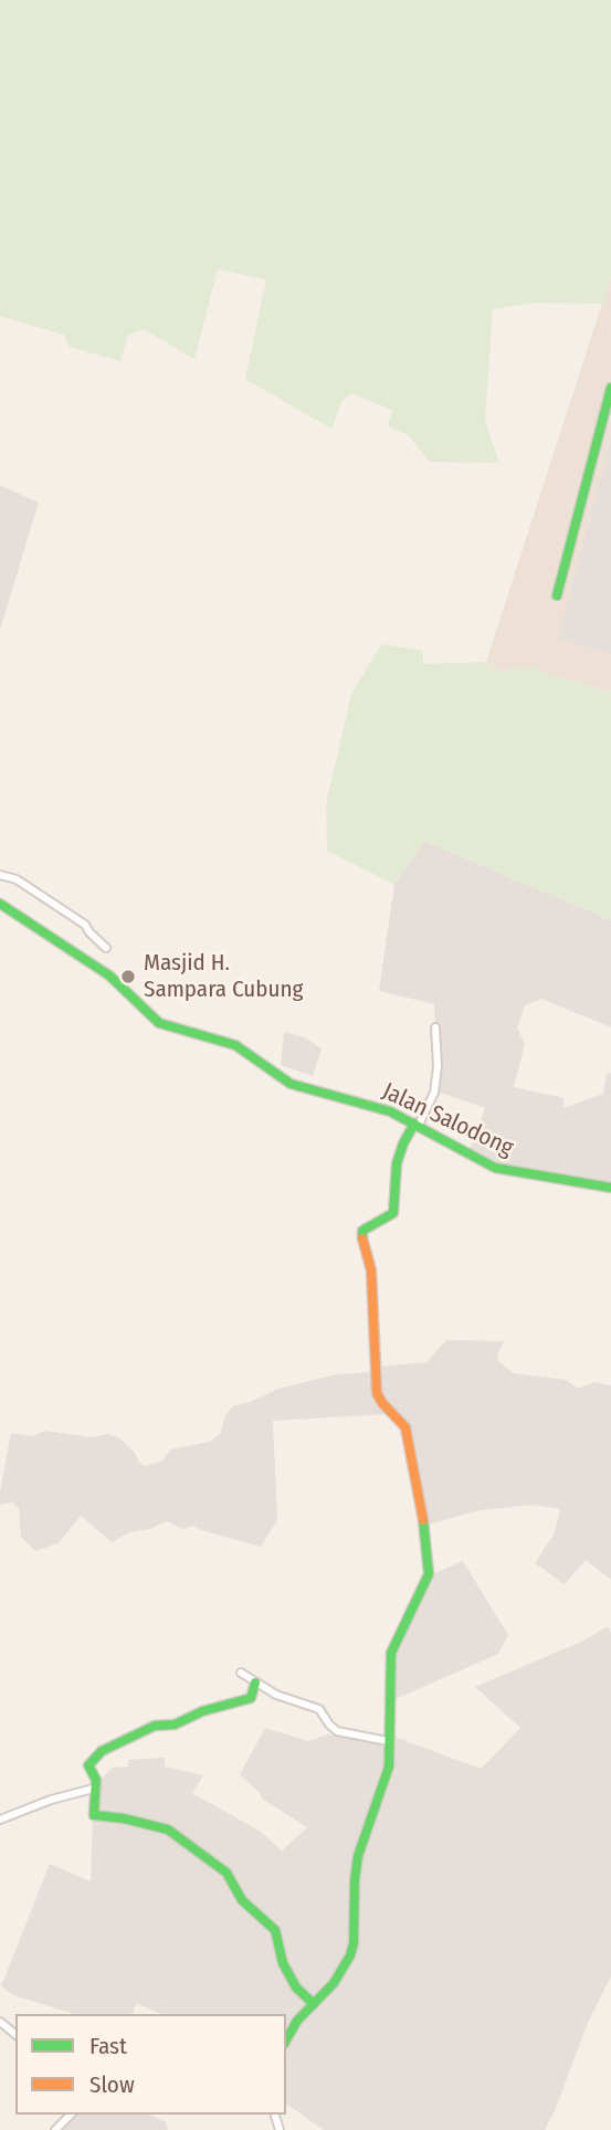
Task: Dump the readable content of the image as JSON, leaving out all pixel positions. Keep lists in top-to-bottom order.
{
  "streets": {
    "street": ["Jalan Salodong"]
  },
  "places": ["Masjid H. Sampara Cubung"],
  "legend": ["Fast", "Slow"]
}
